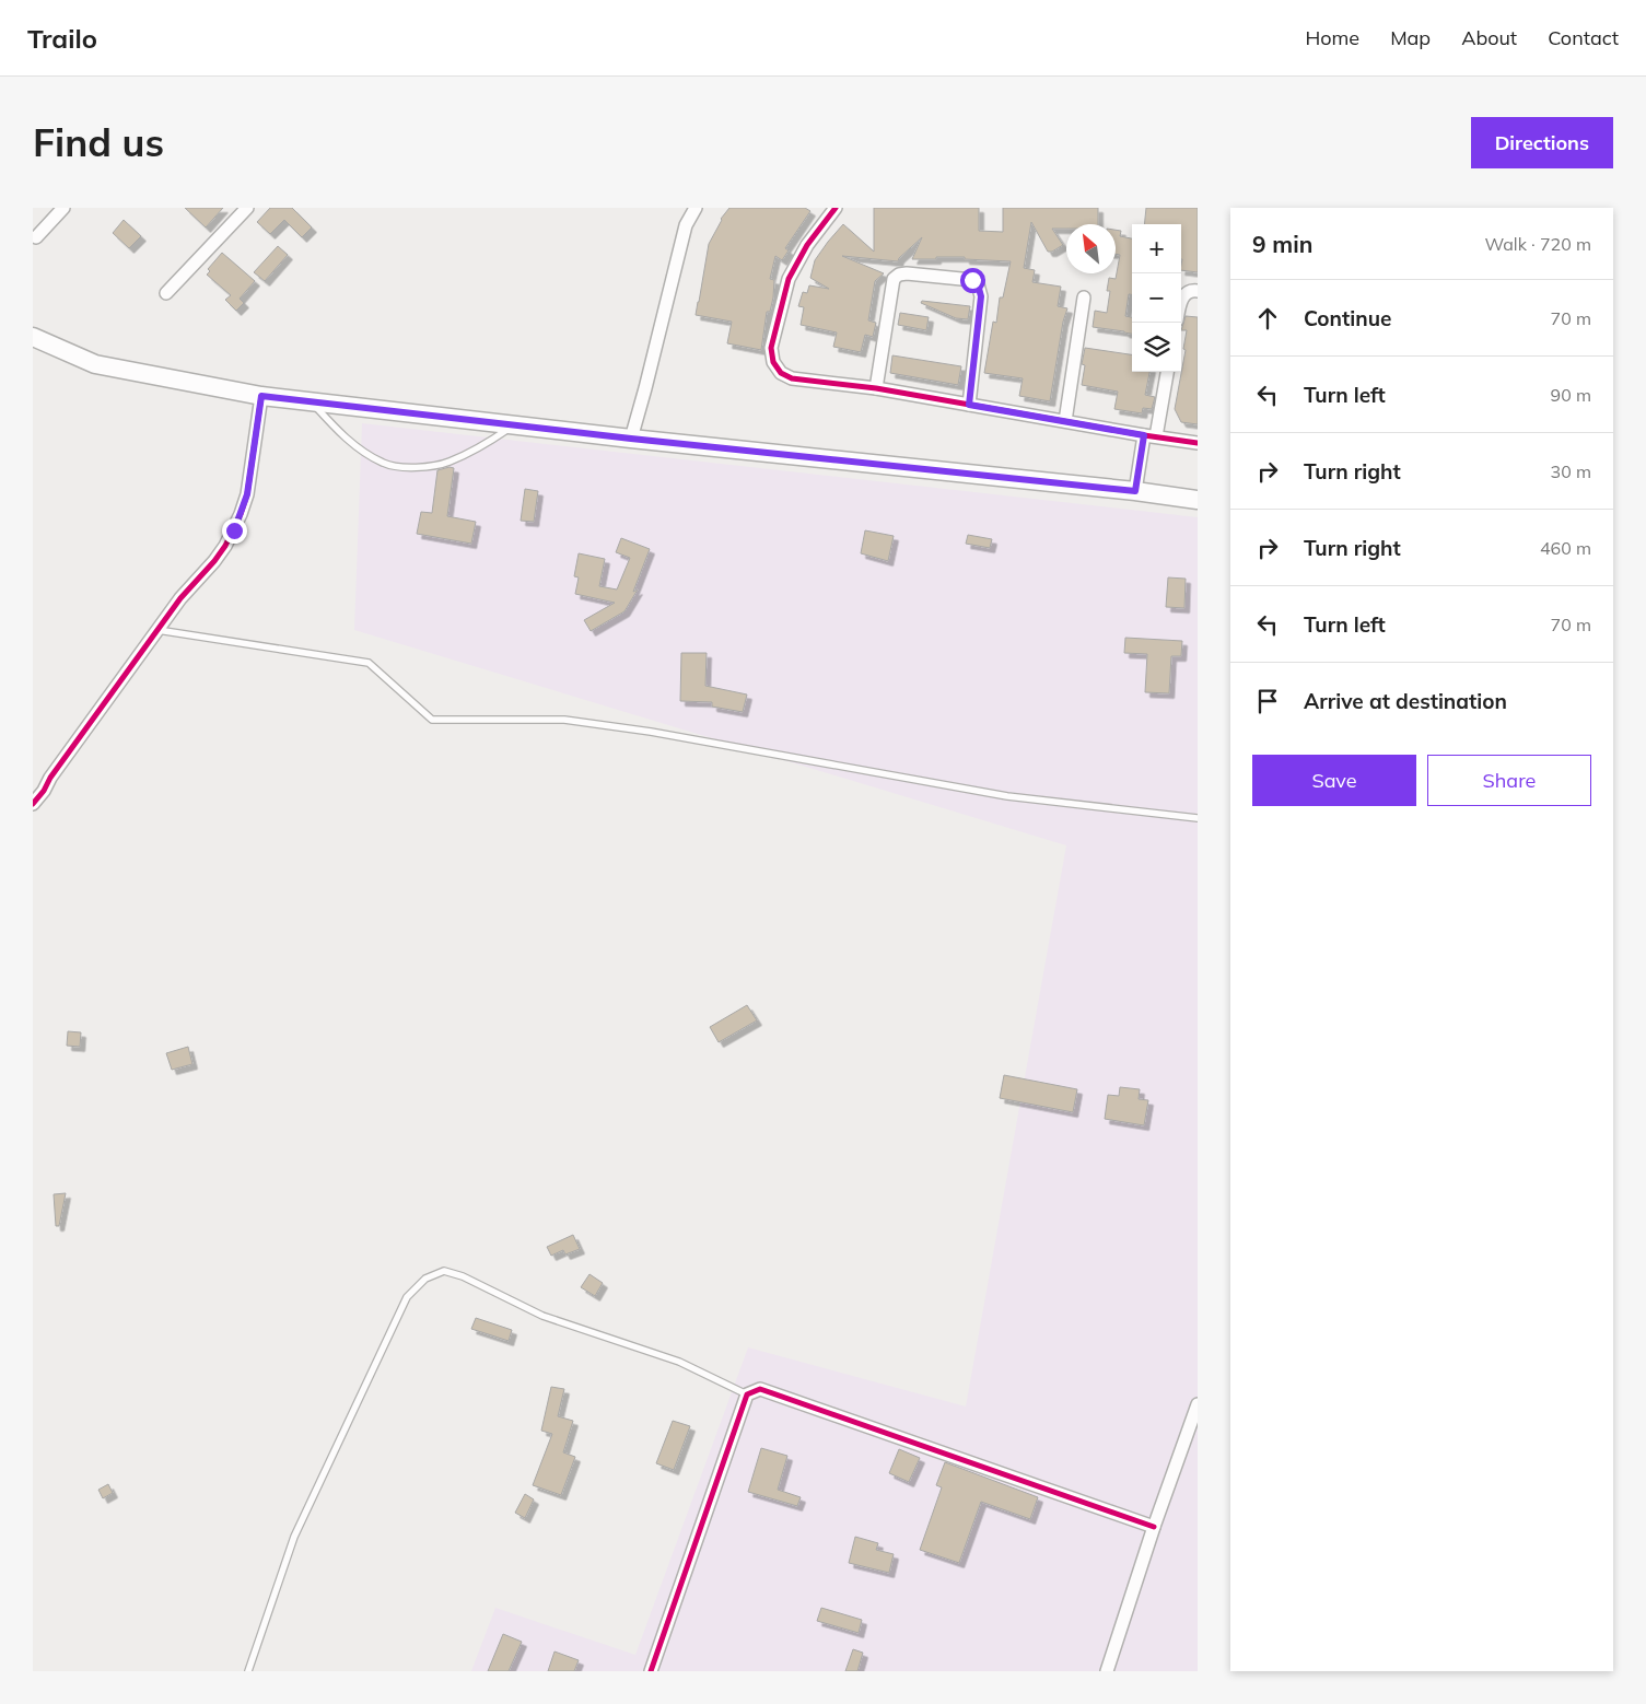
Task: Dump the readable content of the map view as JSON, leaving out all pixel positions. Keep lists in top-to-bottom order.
{
  "north": "top left",
  "page": {
    "header": "Trailo",
    "nav": [
      "Home",
      "Map",
      "About",
      "Contact"
    ],
    "buttons": [
      "Directions",
      ["Save", "Share"]
    ],
    "title": "Find us",
    "heading": ["9 min", "Walk · 720 m"],
    "map_buttons": ["+", "−"],
    "list": [
      ["Continue", "70 m"],
      ["Turn left", "90 m"],
      ["Turn right", "30 m"],
      ["Turn right", "460 m"],
      ["Turn left", "70 m"],
      "Arrive at destination"
    ]
  }
}
